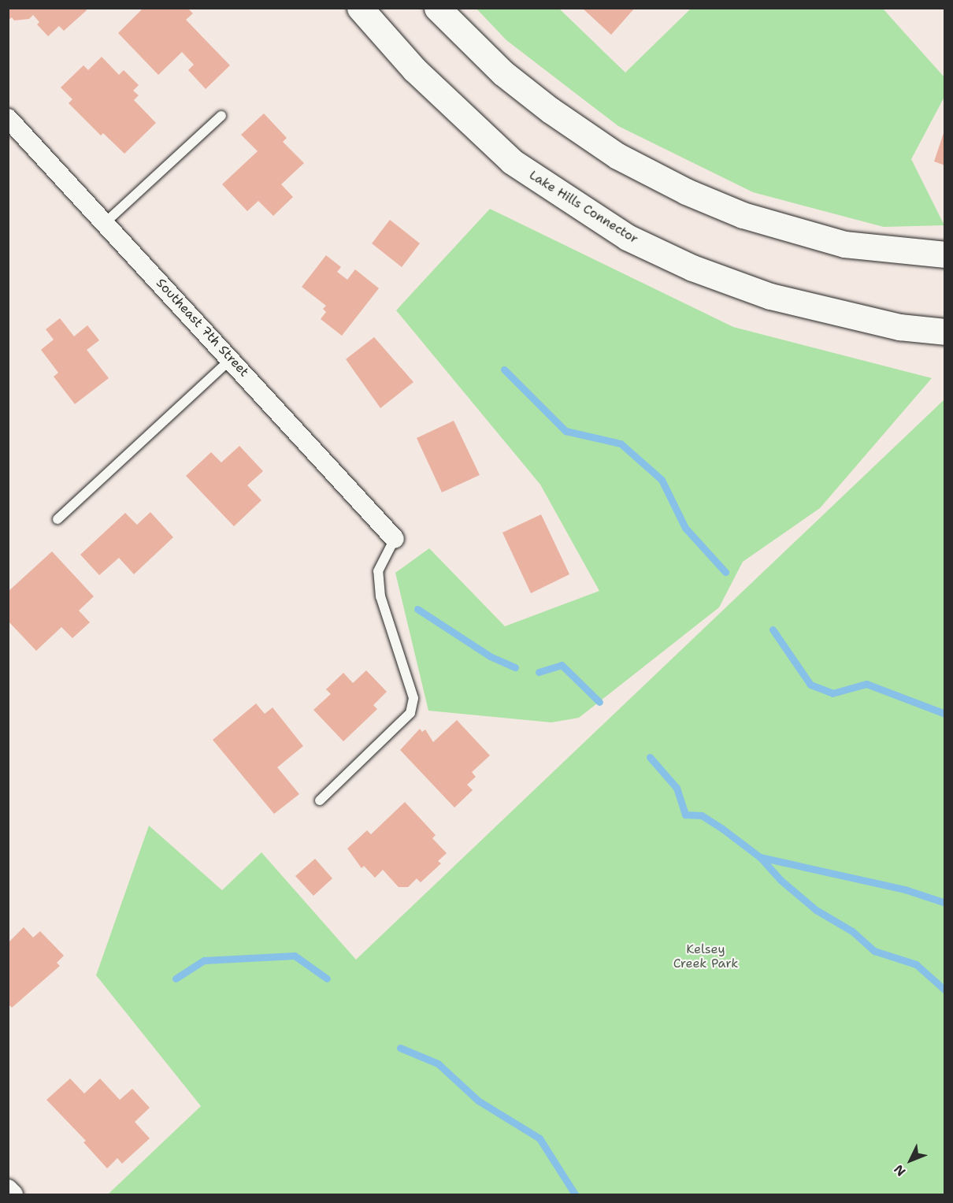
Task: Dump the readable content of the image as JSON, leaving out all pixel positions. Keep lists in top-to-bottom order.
{
  "streets": {
    "main road": ["Lake Hills Connector"],
    "street": ["Southeast 7th Street"]
  },
  "parks": ["Kelsey Creek Park"],
  "north": "bottom left"
}
